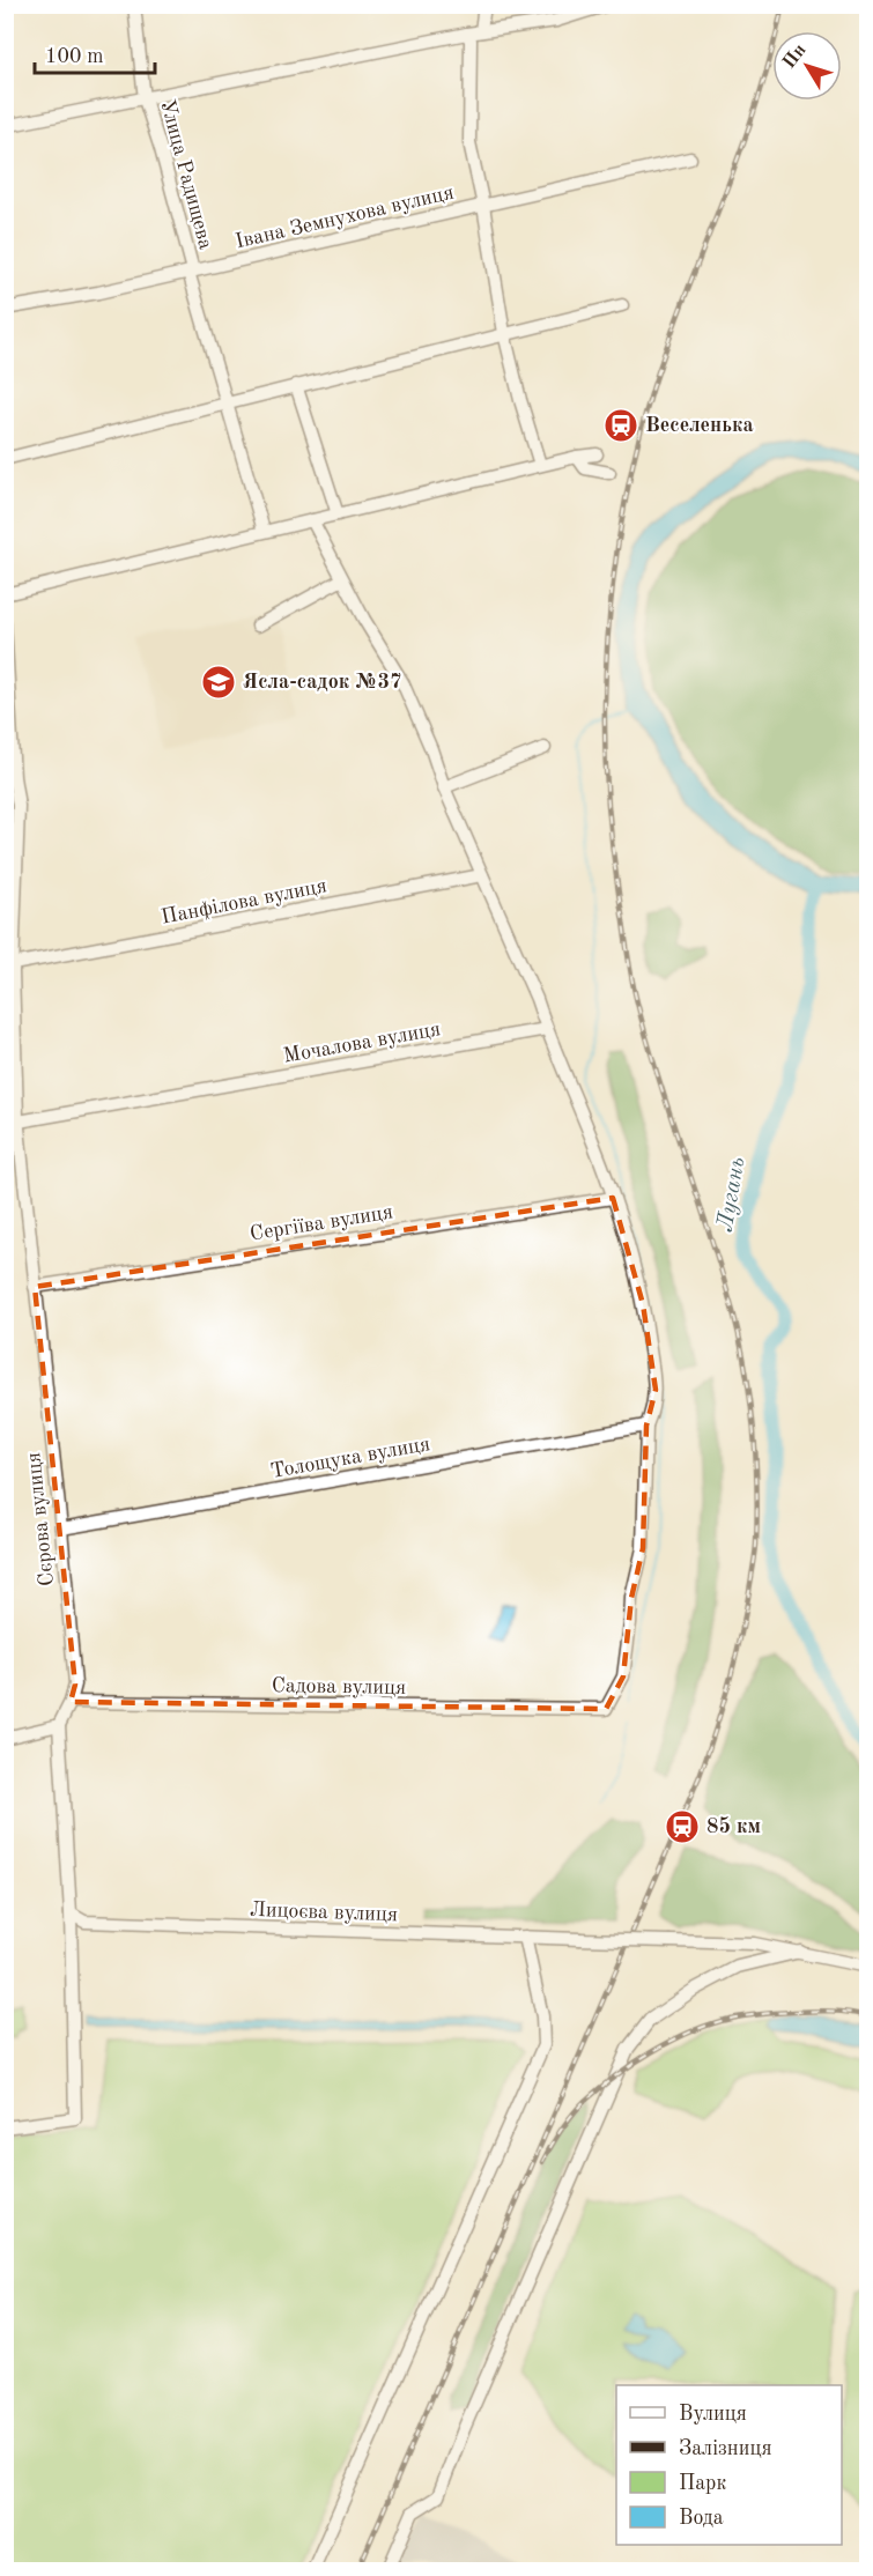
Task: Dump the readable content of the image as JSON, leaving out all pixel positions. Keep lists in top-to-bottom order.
{
  "streets": {
    "street": [
      "Улица Радищева",
      "Івана Земнухова вулиця",
      "Панфілова вулиця",
      "Мочалова вулиця",
      "Сергіїва вулиця",
      "Толощука вулиця",
      "Сєрова вулиця",
      "Садова вулиця",
      "Лицоєва вулиця"
    ]
  },
  "crossings": [
    ["Улица Радищева", "Івана Земнухова вулиця"],
    ["Панфілова вулиця", "Сєрова вулиця"],
    ["Мочалова вулиця", "Сєрова вулиця"],
    ["Сергіїва вулиця", "Сєрова вулиця"],
    ["Толощука вулиця", "Сєрова вулиця"],
    ["Толощука вулиця", "Садова вулиця"],
    ["Сєрова вулиця", "Садова вулиця"]
  ],
  "water": ["Лугань"],
  "places": {
    "station": ["Веселенька", "85 км"],
    "school or university": ["Ясла-садок №37"]
  },
  "legend": [
    "Вулиця",
    "Залізниця",
    "Парк",
    "Вода"
  ],
  "scale_bar": "100 m",
  "north": "top left"
}
